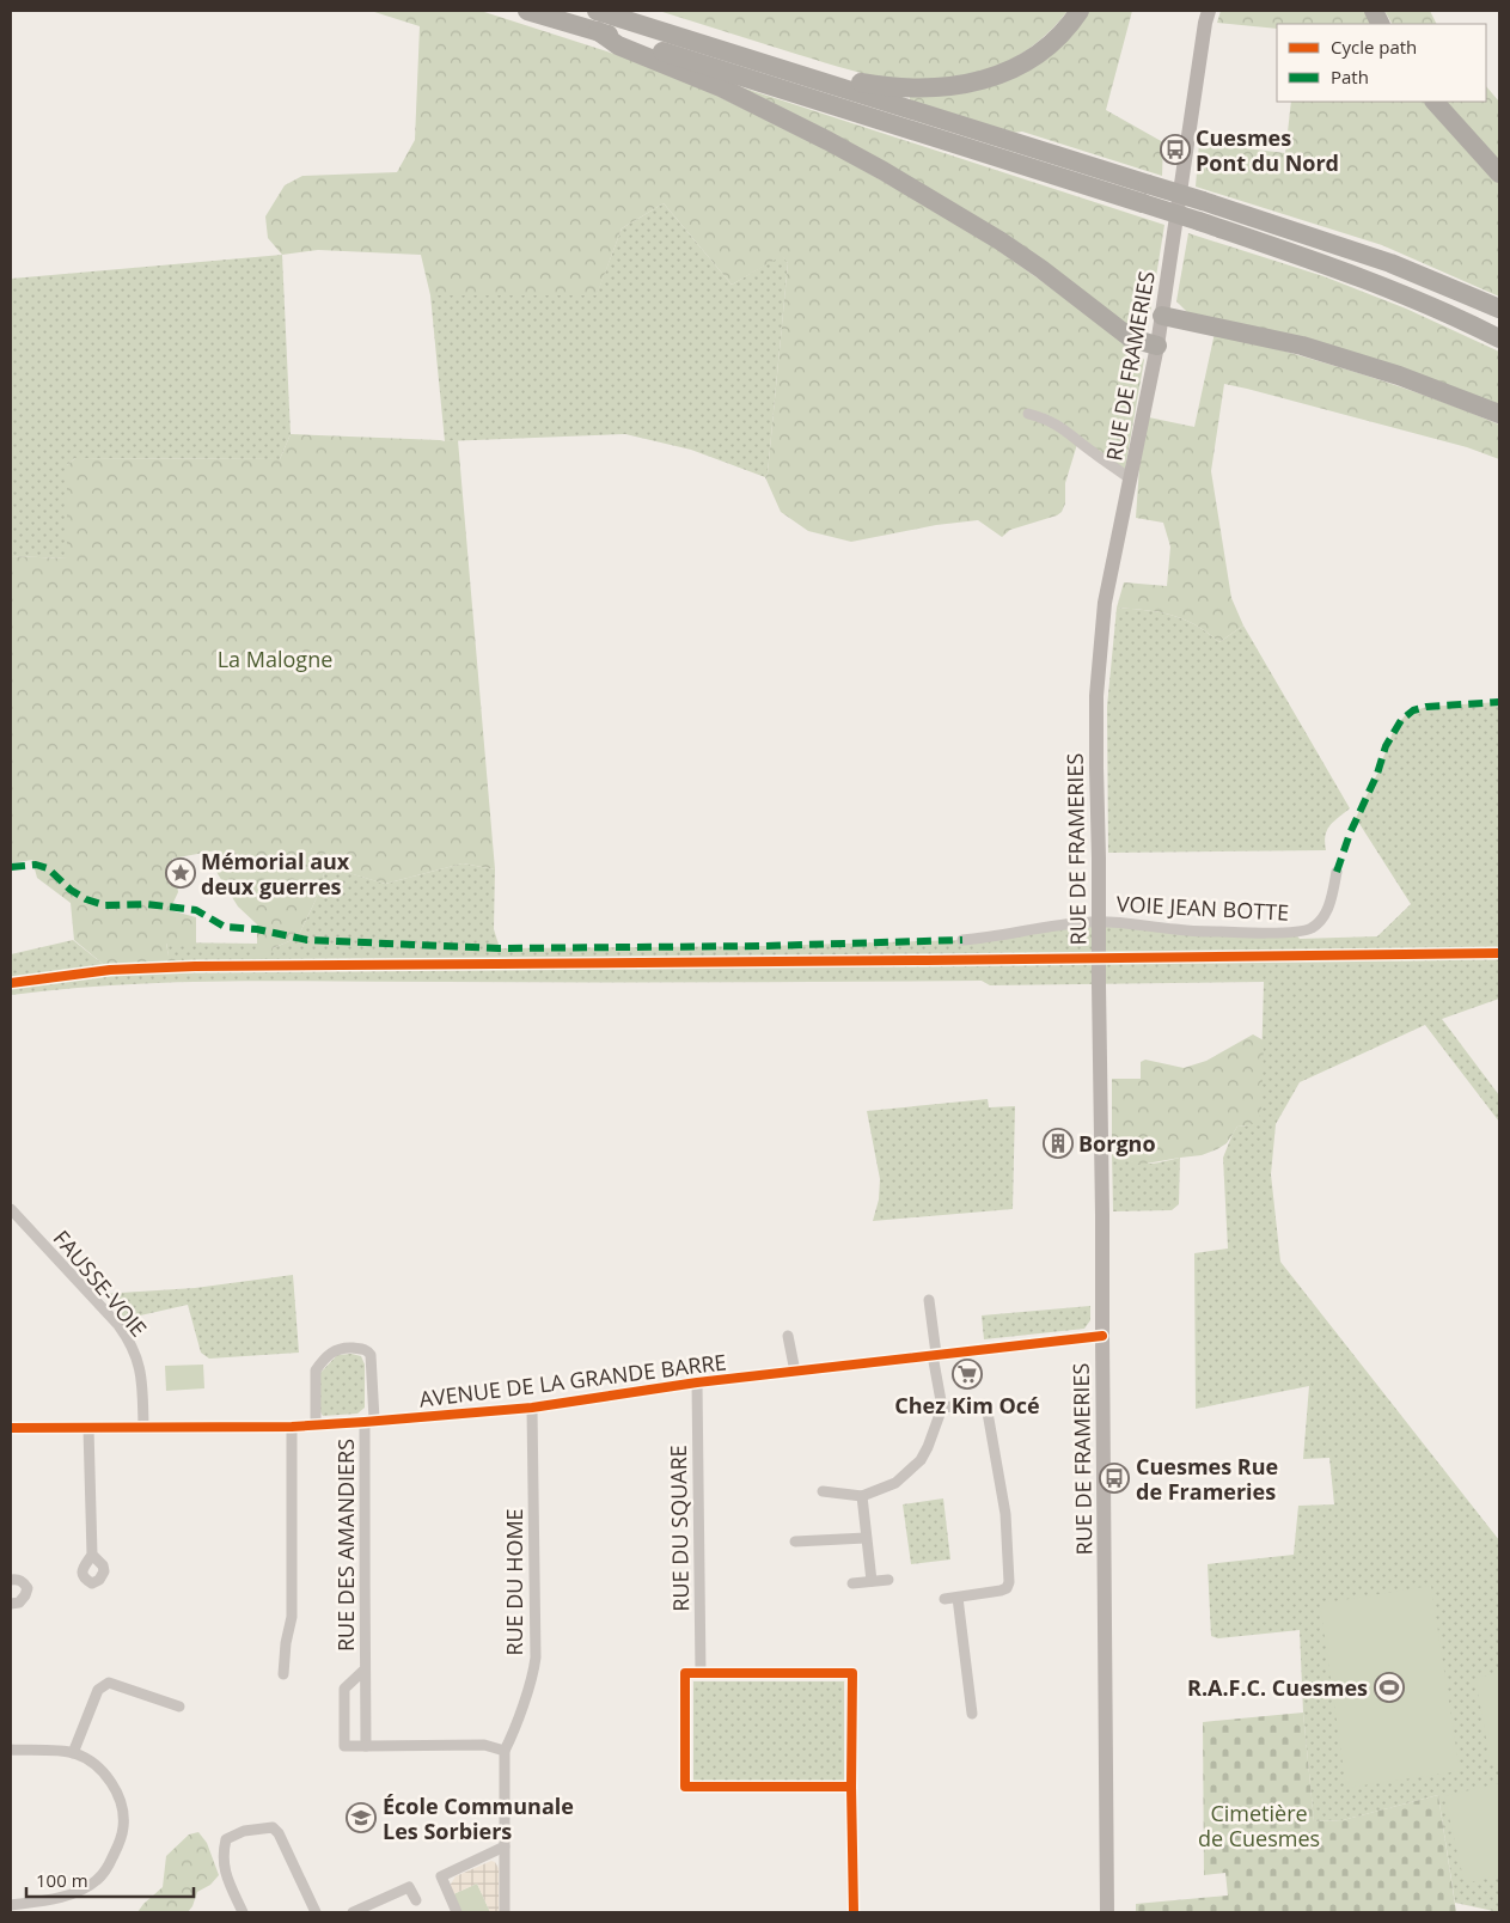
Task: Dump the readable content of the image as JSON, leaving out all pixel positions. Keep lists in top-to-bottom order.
{
  "streets": {
    "main road": ["RUE DE FRAMERIES"],
    "street": [
      "VOIE JEAN BOTTE",
      "FAUSSE-VOIE",
      "AVENUE DE LA GRANDE BARRE",
      "RUE DU SQUARE",
      "RUE DES AMANDIERS",
      "RUE DU HOME"
    ]
  },
  "crossings": [
    ["RUE DE FRAMERIES", "VOIE JEAN BOTTE"],
    ["RUE DE FRAMERIES", "AVENUE DE LA GRANDE BARRE"],
    ["FAUSSE-VOIE", "AVENUE DE LA GRANDE BARRE"],
    ["AVENUE DE LA GRANDE BARRE", "RUE DU SQUARE"],
    ["AVENUE DE LA GRANDE BARRE", "RUE DES AMANDIERS"],
    ["AVENUE DE LA GRANDE BARRE", "RUE DU HOME"],
    ["RUE DES AMANDIERS", "RUE DU HOME"]
  ],
  "parks": ["La Malogne", "Cimetière de Cuesmes"],
  "places": {
    "bus stop": ["Cuesmes Pont du Nord", "Cuesmes Rue de Frameries"],
    "place": ["Mémorial aux deux guerres"],
    "building": ["Borgno"],
    "supermarket": ["Chez Kim Océ"],
    "sports": ["R.A.F.C. Cuesmes"],
    "school or university": ["École Communale Les Sorbiers"]
  },
  "legend": ["Cycle path", "Path"],
  "scale_bar": "100 m"
}
